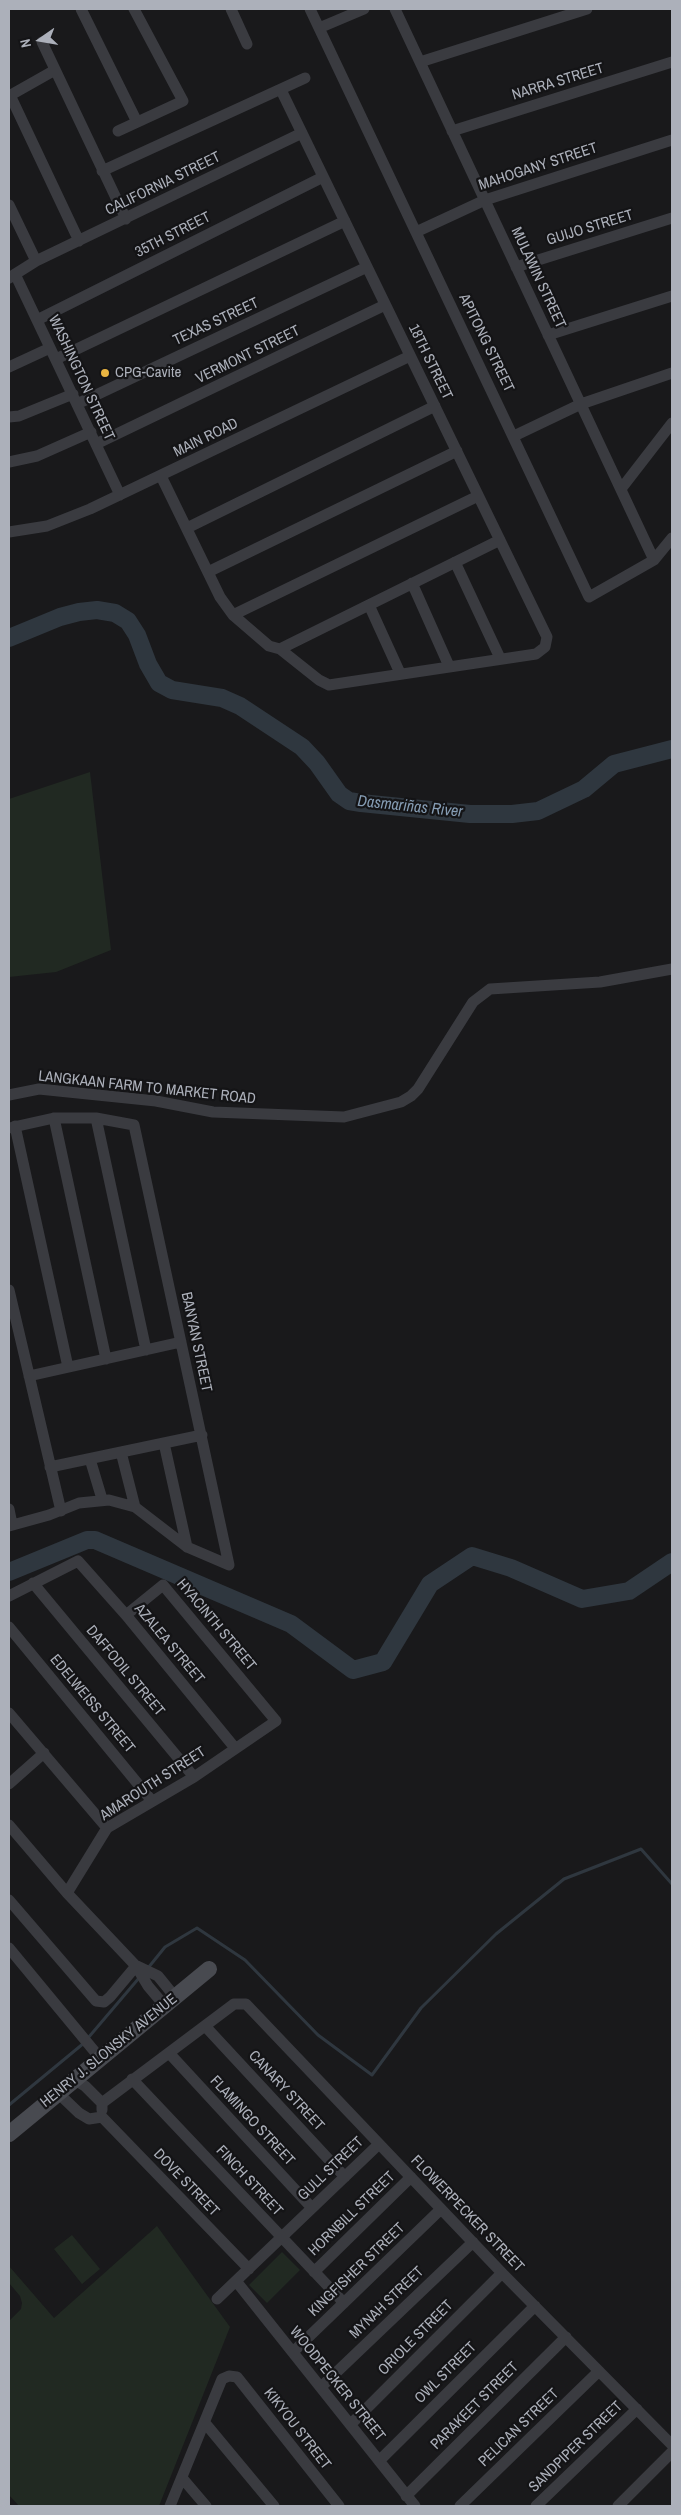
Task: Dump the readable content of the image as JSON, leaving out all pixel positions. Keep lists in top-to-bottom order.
{
  "streets": {
    "street": [
      "NARRA STREET",
      "MAHOGANY STREET",
      "CALIFORNIA STREET",
      "GUIJO STREET",
      "35TH STREET",
      "MULAWIN STREET",
      "TEXAS STREET",
      "APITONG STREET",
      "VERMONT STREET",
      "18TH STREET",
      "WASHINGTON STREET",
      "MAIN ROAD",
      "LANGKAAN FARM TO MARKET ROAD",
      "BANYAN STREET",
      "HYACINTH STREET",
      "AZALEA STREET",
      "DAFFODIL STREET",
      "EDELWEISS STREET",
      "AMAROUTH STREET",
      "HENRY J. SLONSKY AVENUE",
      "CANARY STREET",
      "FLAMINGO STREET",
      "GULL STREET",
      "FINCH STREET",
      "DOVE STREET",
      "HORNBILL STREET",
      "FLOWERPECKER STREET",
      "KINGFISHER STREET",
      "MYNAH STREET",
      "ORIOLE STREET",
      "OWL STREET",
      "WOODPECKER STREET",
      "PARAKEET STREET",
      "PELICAN STREET",
      "KIKYOU STREET",
      "SANDPIPER STREET"
    ]
  },
  "crossings": [
    ["NARRA STREET", "MULAWIN STREET"],
    ["MAHOGANY STREET", "MULAWIN STREET"],
    ["MAHOGANY STREET", "APITONG STREET"],
    ["CALIFORNIA STREET", "18TH STREET"],
    ["CALIFORNIA STREET", "WASHINGTON STREET"],
    ["GUIJO STREET", "MULAWIN STREET"],
    ["35TH STREET", "18TH STREET"],
    ["35TH STREET", "WASHINGTON STREET"],
    ["MULAWIN STREET", "APITONG STREET"],
    ["TEXAS STREET", "18TH STREET"],
    ["TEXAS STREET", "WASHINGTON STREET"],
    ["VERMONT STREET", "18TH STREET"],
    ["VERMONT STREET", "WASHINGTON STREET"],
    ["18TH STREET", "MAIN ROAD"],
    ["WASHINGTON STREET", "MAIN ROAD"],
    ["HYACINTH STREET", "AZALEA STREET"],
    ["HYACINTH STREET", "AMAROUTH STREET"],
    ["AZALEA STREET", "DAFFODIL STREET"],
    ["AZALEA STREET", "AMAROUTH STREET"],
    ["DAFFODIL STREET", "AMAROUTH STREET"],
    ["EDELWEISS STREET", "AMAROUTH STREET"],
    ["CANARY STREET", "GULL STREET"],
    ["CANARY STREET", "FLOWERPECKER STREET"],
    ["FLAMINGO STREET", "GULL STREET"],
    ["GULL STREET", "FINCH STREET"],
    ["GULL STREET", "DOVE STREET"],
    ["GULL STREET", "FLOWERPECKER STREET"],
    ["GULL STREET", "WOODPECKER STREET"],
    ["FINCH STREET", "HORNBILL STREET"],
    ["FINCH STREET", "KINGFISHER STREET"],
    ["HORNBILL STREET", "FLOWERPECKER STREET"],
    ["FLOWERPECKER STREET", "KINGFISHER STREET"],
    ["FLOWERPECKER STREET", "MYNAH STREET"],
    ["FLOWERPECKER STREET", "ORIOLE STREET"],
    ["FLOWERPECKER STREET", "OWL STREET"],
    ["FLOWERPECKER STREET", "PARAKEET STREET"],
    ["FLOWERPECKER STREET", "PELICAN STREET"],
    ["FLOWERPECKER STREET", "SANDPIPER STREET"],
    ["KINGFISHER STREET", "WOODPECKER STREET"],
    ["MYNAH STREET", "WOODPECKER STREET"],
    ["ORIOLE STREET", "WOODPECKER STREET"],
    ["OWL STREET", "WOODPECKER STREET"],
    ["WOODPECKER STREET", "PARAKEET STREET"]
  ],
  "water": ["Dasmariñas River"],
  "places": ["CPG-Cavite"],
  "north": "left"
}
